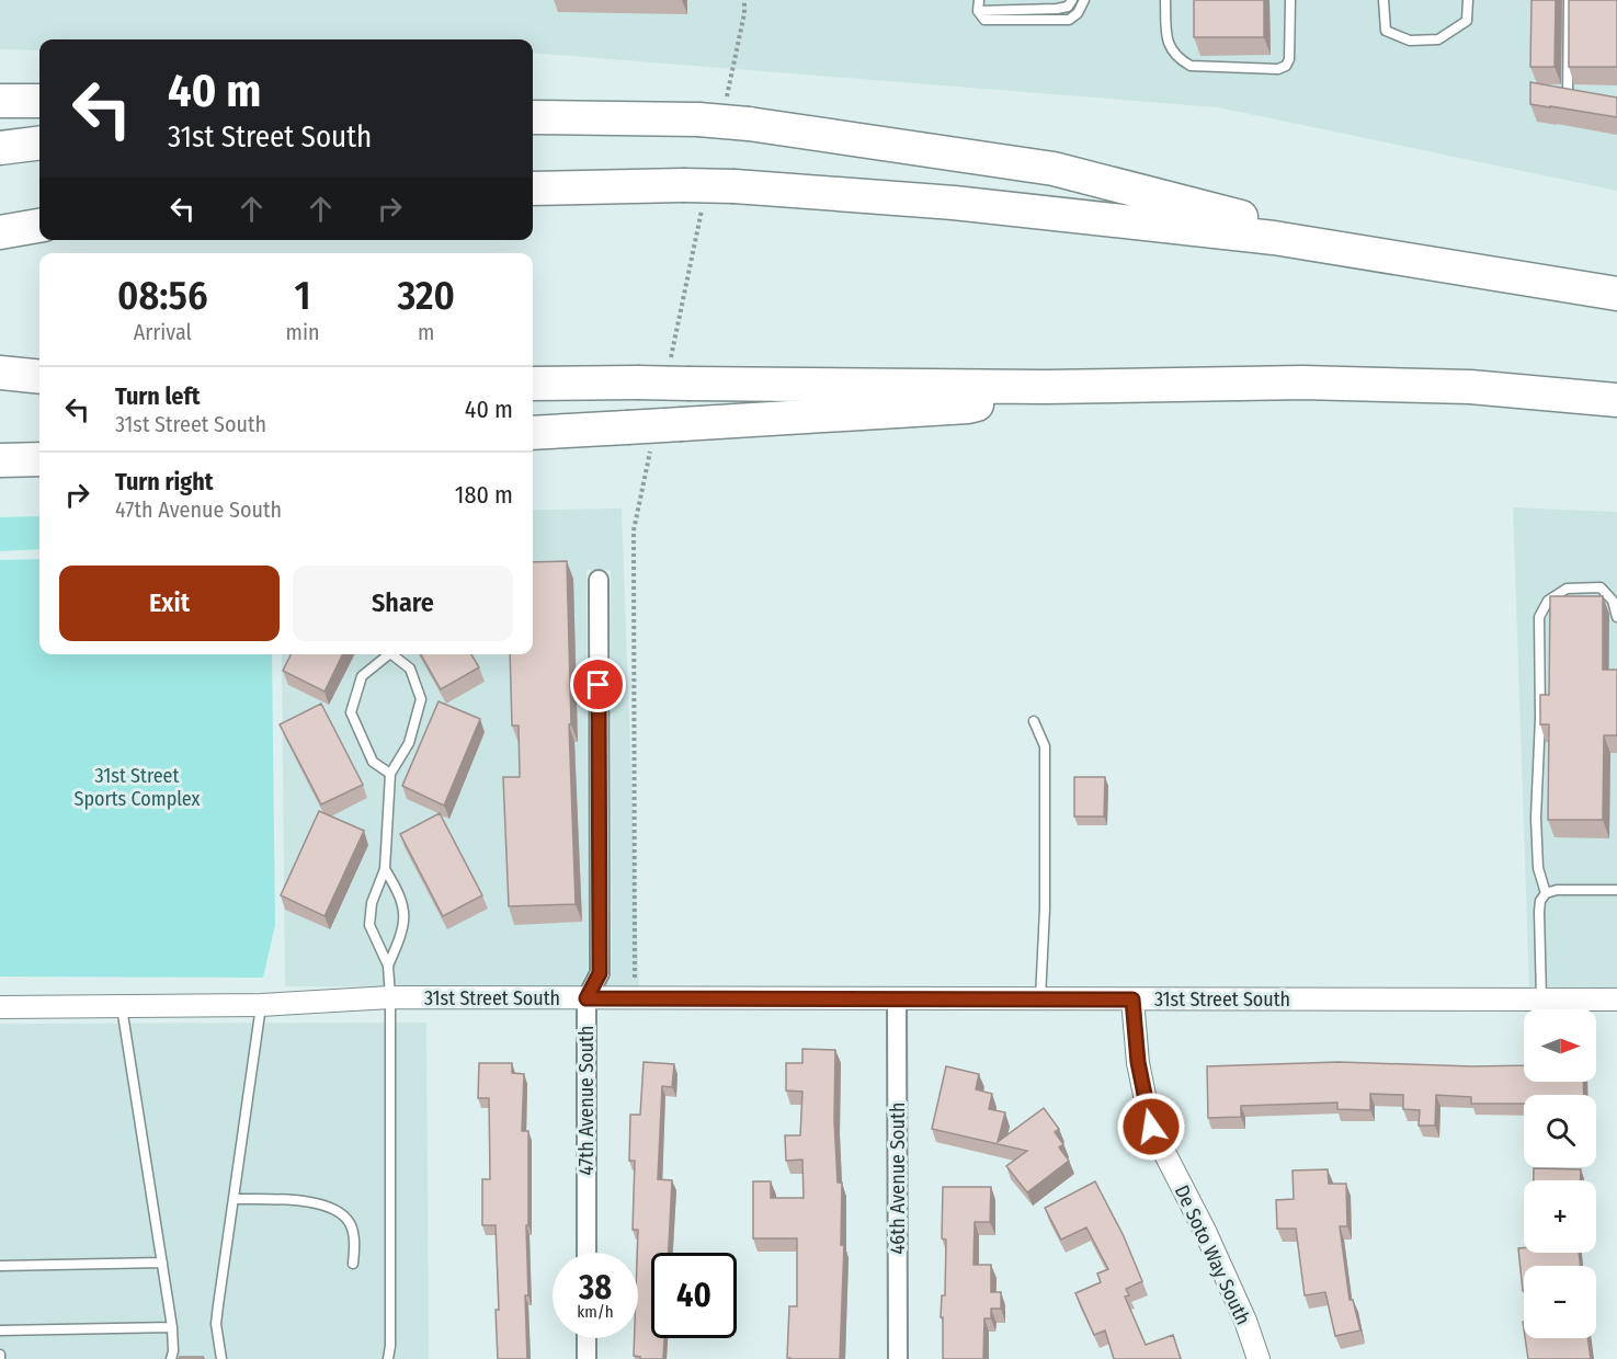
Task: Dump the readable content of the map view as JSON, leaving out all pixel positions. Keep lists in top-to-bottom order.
{
  "streets": {
    "street": [
      "31st Street South",
      "47th Avenue South",
      "46th Avenue South",
      "De Soto Way South"
    ]
  },
  "crossings": [
    ["31st Street South", "47th Avenue South"],
    ["31st Street South", "46th Avenue South"],
    ["31st Street South", "De Soto Way South"]
  ],
  "parks": ["31st Street Sports Complex"],
  "north": "right",
  "page": {
    "turn": ["40 m", "31st Street South"],
    "eta": [
      "08:56",
      "Arrival",
      "1",
      "min",
      "320",
      "m"
    ],
    "list": [
      {
        "name": "Turn left",
        "note": "31st Street South",
        "value": "40 m"
      },
      {
        "name": "Turn right",
        "note": "47th Avenue South",
        "value": "180 m"
      }
    ],
    "buttons": ["Exit", "Share"],
    "map_buttons": ["+", "−"],
    "speed": "38 km/h",
    "limit": "40"
  }
}
